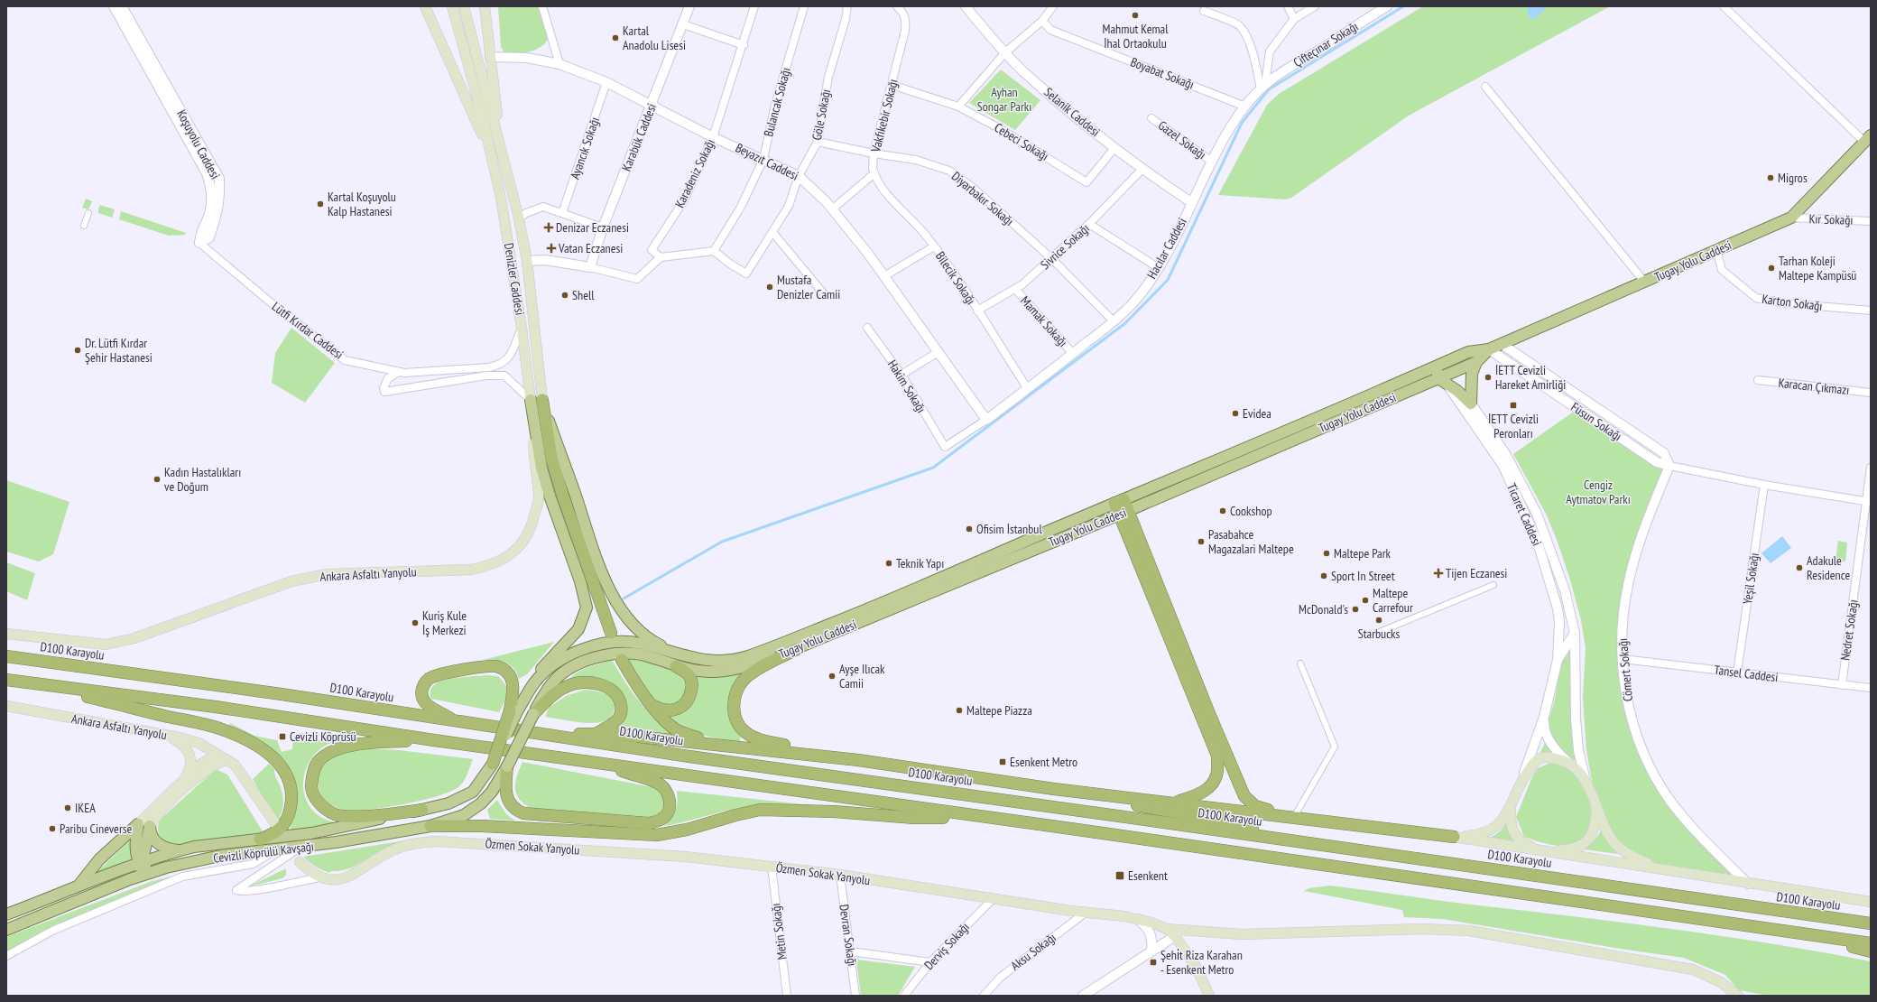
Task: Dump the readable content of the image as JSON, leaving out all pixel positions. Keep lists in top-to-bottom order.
{
  "streets": {
    "highway": ["D100 Karayolu"],
    "main road": [
      "Tugay Yolu Caddesi",
      "Denizler Caddesi",
      "Ticaret Caddesi",
      "Ankara Asfaltı Yanyolu",
      "Özmen Sokak Yanyolu",
      "Cevizli Köprülü Kavşağı"
    ],
    "street": [
      "Çifteçınar Sokağı",
      "Boyabat Sokağı",
      "Bulancak Sokağı",
      "Selanik Caddesi",
      "Göle Sokağı",
      "Vakfıkebir Sokağı",
      "Karabük Caddesi",
      "Gazel Sokağı",
      "Cebeci Sokağı",
      "Koşuyolu Caddesi",
      "Ayancık Sokağı",
      "Beyazıt Caddesi",
      "Karadeniz Sokağı",
      "Diyarbakır Sokağı",
      "Kır Sokağı",
      "Sivrice Sokağı",
      "Hacılar Caddesi",
      "Bilecik Sokağı",
      "Karton Sokağı",
      "Mamak Sokağı",
      "Lütfi Kırdar Caddesi",
      "Hakim Sokağı",
      "Karacan Çıkmazı",
      "Füsun Sokağı",
      "Yeşil Sokağı",
      "Nedret Sokağı",
      "Cömert Sokağı",
      "Tansel Caddesi",
      "Metin Sokağı",
      "Devran Sokağı",
      "Derviş Sokağı",
      "Aksu Sokağı"
    ]
  },
  "crossings": [
    ["Çifteçınar Sokağı", "Hacılar Caddesi"],
    ["Boyabat Sokağı", "Hacılar Caddesi"],
    ["Bulancak Sokağı", "Göle Sokağı"],
    ["Bulancak Sokağı", "Beyazıt Caddesi"],
    ["Selanik Caddesi", "Cebeci Sokağı"],
    ["Selanik Caddesi", "Sivrice Sokağı"],
    ["Selanik Caddesi", "Hacılar Caddesi"],
    ["Göle Sokağı", "Beyazıt Caddesi"],
    ["Göle Sokağı", "Diyarbakır Sokağı"],
    ["Vakfıkebir Sokağı", "Cebeci Sokağı"],
    ["Vakfıkebir Sokağı", "Diyarbakır Sokağı"],
    ["Vakfıkebir Sokağı", "Bilecik Sokağı"],
    ["Karabük Caddesi", "Beyazıt Caddesi"],
    ["Gazel Sokağı", "Hacılar Caddesi"],
    ["Koşuyolu Caddesi", "Lütfi Kırdar Caddesi"],
    ["Ayancık Sokağı", "Beyazıt Caddesi"],
    ["Beyazıt Caddesi", "Karadeniz Sokağı"],
    ["Beyazıt Caddesi", "Hacılar Caddesi"],
    ["Beyazıt Caddesi", "Denizler Caddesi"],
    ["Diyarbakır Sokağı", "Sivrice Sokağı"],
    ["Diyarbakır Sokağı", "Hacılar Caddesi"],
    ["Kır Sokağı", "Tugay Yolu Caddesi"],
    ["Sivrice Sokağı", "Bilecik Sokağı"],
    ["Sivrice Sokağı", "Mamak Sokağı"],
    ["Hacılar Caddesi", "Bilecik Sokağı"],
    ["Hacılar Caddesi", "Mamak Sokağı"],
    ["Hacılar Caddesi", "Hakim Sokağı"],
    ["Tugay Yolu Caddesi", "Karton Sokağı"],
    ["Tugay Yolu Caddesi", "Füsun Sokağı"],
    ["Tugay Yolu Caddesi", "Ticaret Caddesi"],
    ["Denizler Caddesi", "Lütfi Kırdar Caddesi"],
    ["Denizler Caddesi", "Ankara Asfaltı Yanyolu"],
    ["Füsun Sokağı", "Yeşil Sokağı"],
    ["Füsun Sokağı", "Nedret Sokağı"],
    ["Füsun Sokağı", "Cömert Sokağı"],
    ["Yeşil Sokağı", "Tansel Caddesi"],
    ["Nedret Sokağı", "Tansel Caddesi"],
    ["Cömert Sokağı", "Tansel Caddesi"],
    ["Özmen Sokak Yanyolu", "Metin Sokağı"],
    ["Özmen Sokak Yanyolu", "Devran Sokağı"],
    ["Özmen Sokak Yanyolu", "Derviş Sokağı"],
    ["Özmen Sokak Yanyolu", "Aksu Sokağı"]
  ],
  "parks": ["Ayhan Songar Parkı", "Cengiz Aytmatov Parkı"],
  "places": {
    "other": [
      "Mahmut Kemal İhal Ortaokulu",
      "Kartal Anadolu Lisesi",
      "Migros",
      "Kartal Koşuyolu Kalp Hastanesi",
      "Tarhan Koleji Maltepe Kampüsü",
      "Mustafa Denizler Camii",
      "Shell",
      "Dr. Lütfi Kırdar Şehir Hastanesi",
      "İETT Cevizli Hareket Amirliği",
      "Evidea",
      "Kadın Hastalıkları ve Doğum",
      "Cookshop",
      "Ofisim İstanbul",
      "Pasabahce Magazalari Maltepe",
      "Maltepe Park",
      "Teknik Yapı",
      "Adakule Residence",
      "Sport In Street",
      "Maltepe Carrefour",
      "McDonald's",
      "Starbucks",
      "Kuriş Kule İş Merkezi",
      "Ayşe Ilıcak Camii",
      "Maltepe Piazza",
      "IKEA",
      "Paribu Cineverse"
    ],
    "health": ["Denizar Eczanesi", "Vatan Eczanesi", "Tijen Eczanesi"],
    "transit": [
      "İETT Cevizli Peronları",
      "Cevizli Köprüsü",
      "Esenkent Metro",
      "Esenkent",
      "Şehi̇t Riza Karahan - Esenkent Metro"
    ]
  }
}
